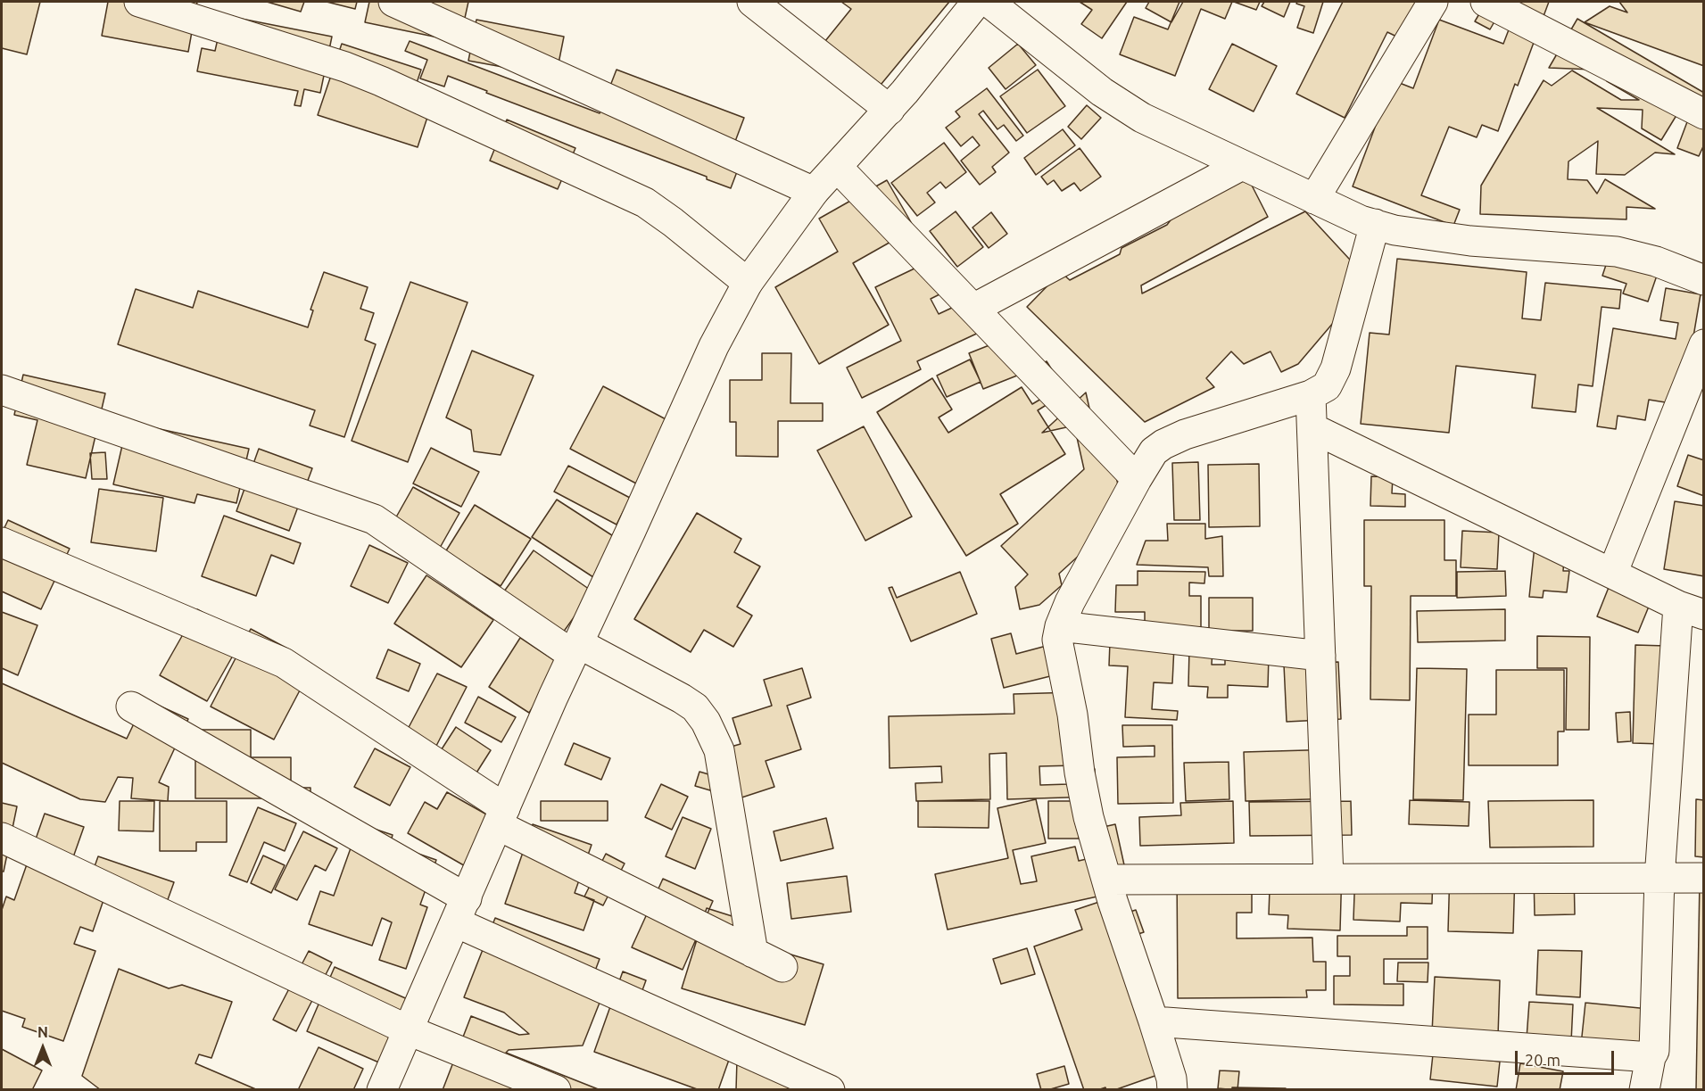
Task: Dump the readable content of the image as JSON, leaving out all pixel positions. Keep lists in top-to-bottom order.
{
  "scale_bar": "20 m",
  "north": "top"
}
